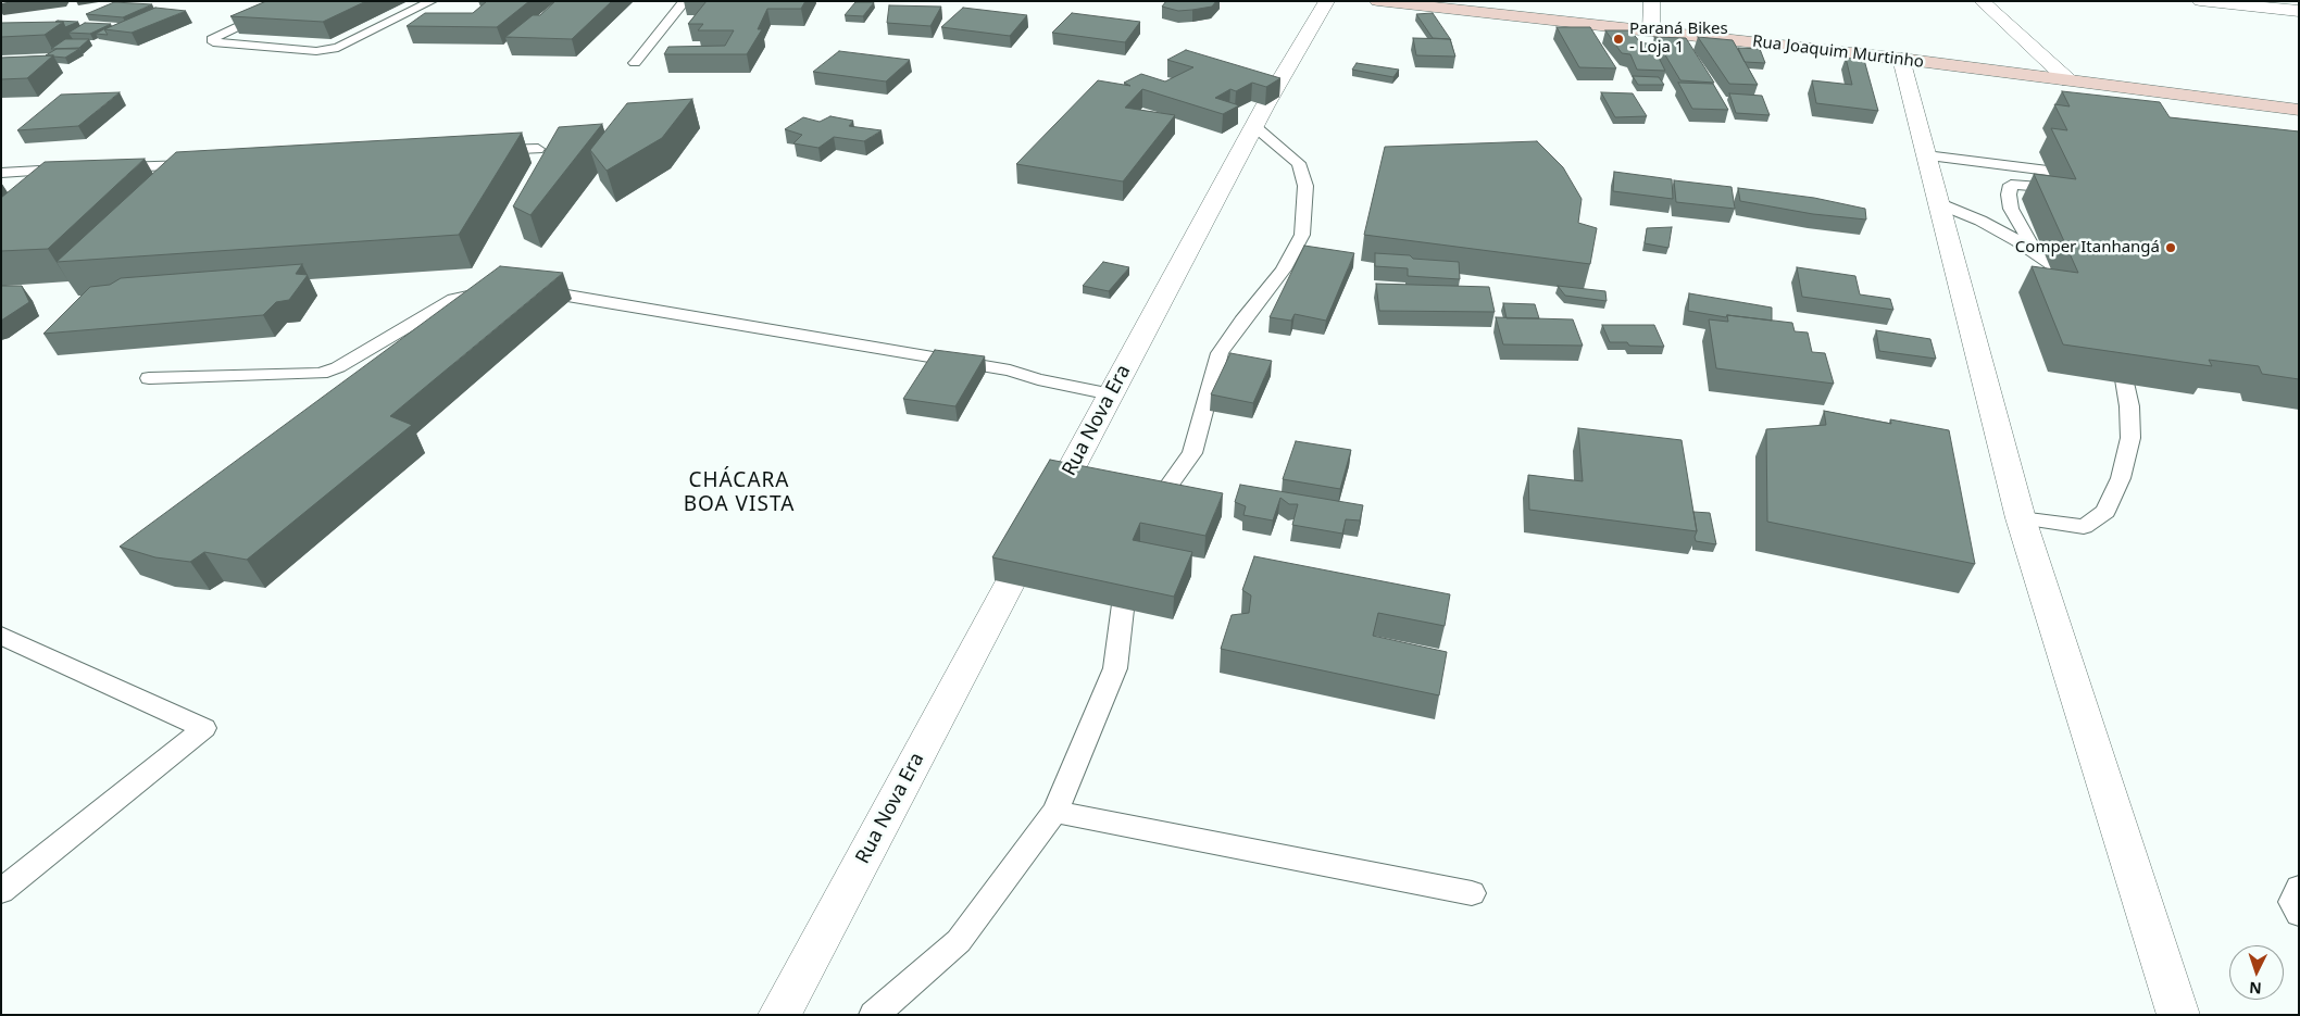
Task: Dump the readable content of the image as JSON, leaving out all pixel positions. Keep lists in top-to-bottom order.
{
  "streets": {
    "main road": ["Rua Joaquim Murtinho"],
    "street": ["Rua Nova Era"]
  },
  "districts": ["CHÁCARA BOA VISTA"],
  "places": ["Paraná Bikes - Loja 1", "Comper Itanhangá"],
  "north": "bottom"
}
